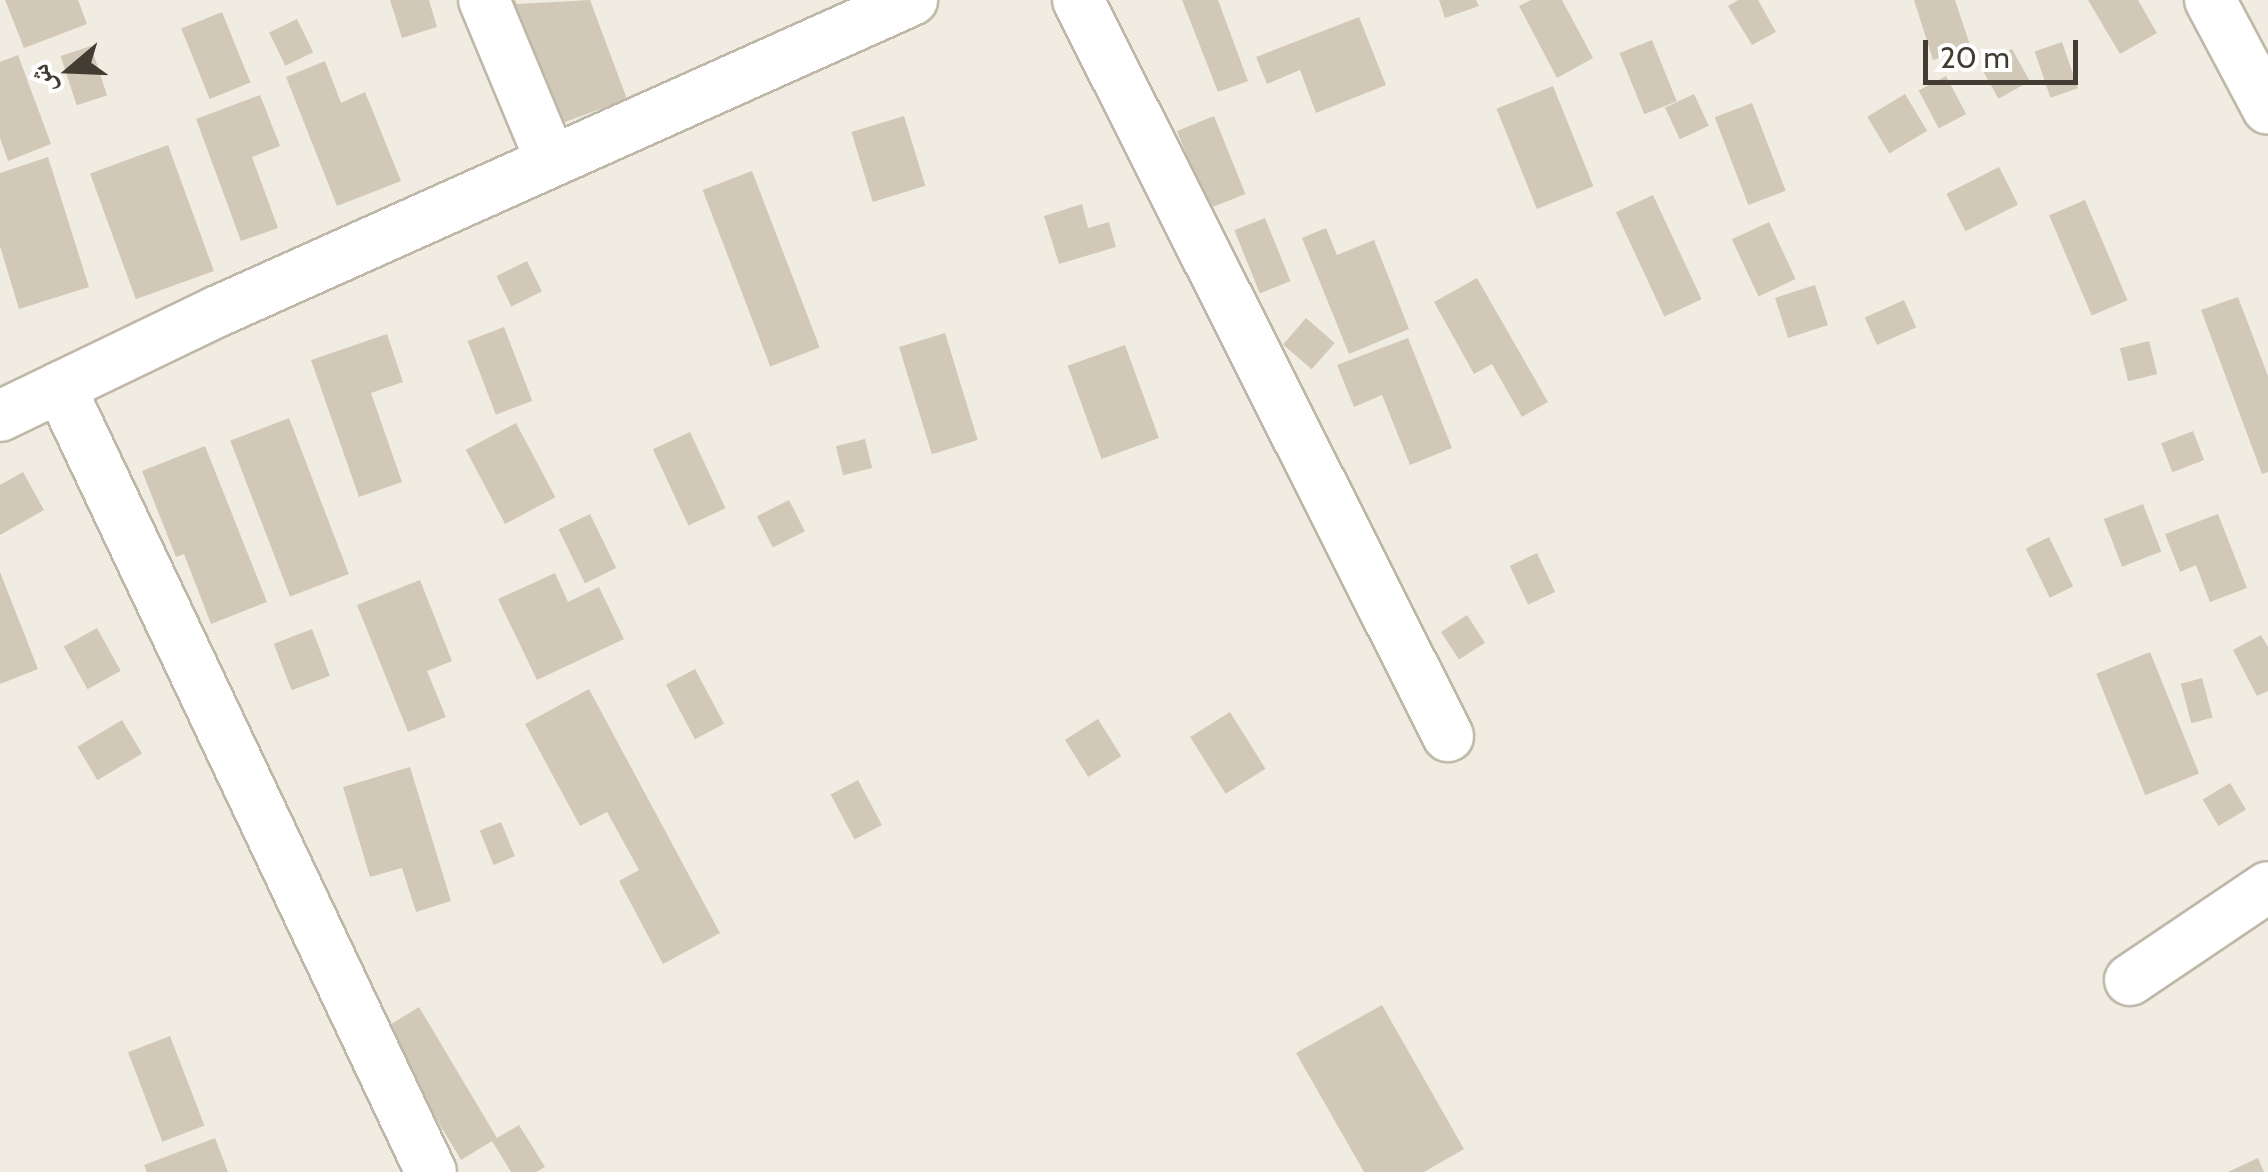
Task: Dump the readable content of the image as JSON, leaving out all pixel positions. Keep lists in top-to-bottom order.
{
  "scale_bar": "20 m",
  "north": "left"
}
